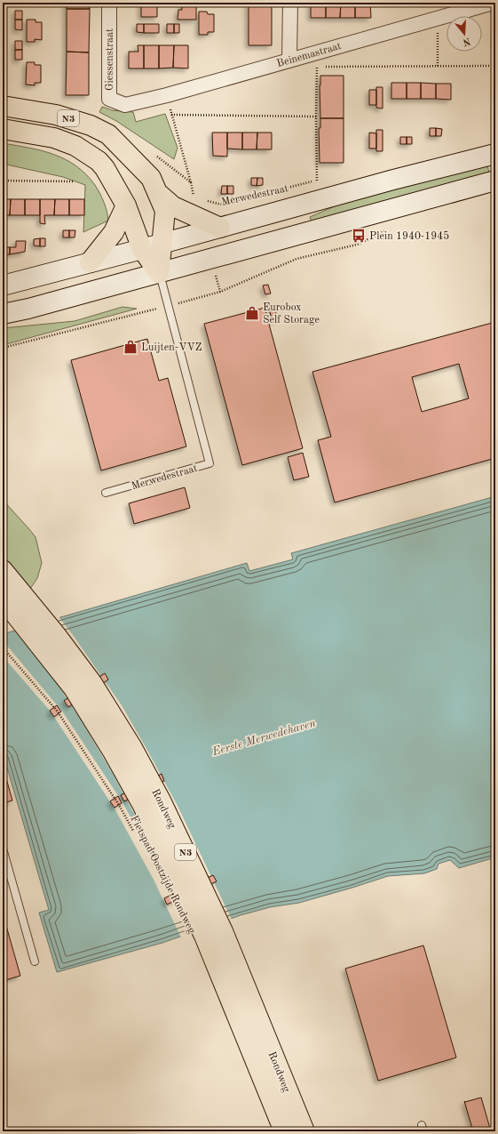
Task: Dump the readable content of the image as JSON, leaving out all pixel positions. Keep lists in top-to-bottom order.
{
  "streets": {
    "main road": ["N3", "Merwedestraat", "Rondweg"],
    "street": ["Beinemastraat", "Giessenstraat"],
    "path": ["Fietspad Oostzijde Rondweg"]
  },
  "crossings": [
    ["Beinemastraat", "Giessenstraat"],
    ["N3", "Merwedestraat"]
  ],
  "water": ["Eerste Merwedehaven"],
  "places": {
    "bus stop": ["Plein 1940-1945"],
    "shop": ["Eurobox Self Storage", "Luijten-VVZ"]
  },
  "north": "bottom"
}
